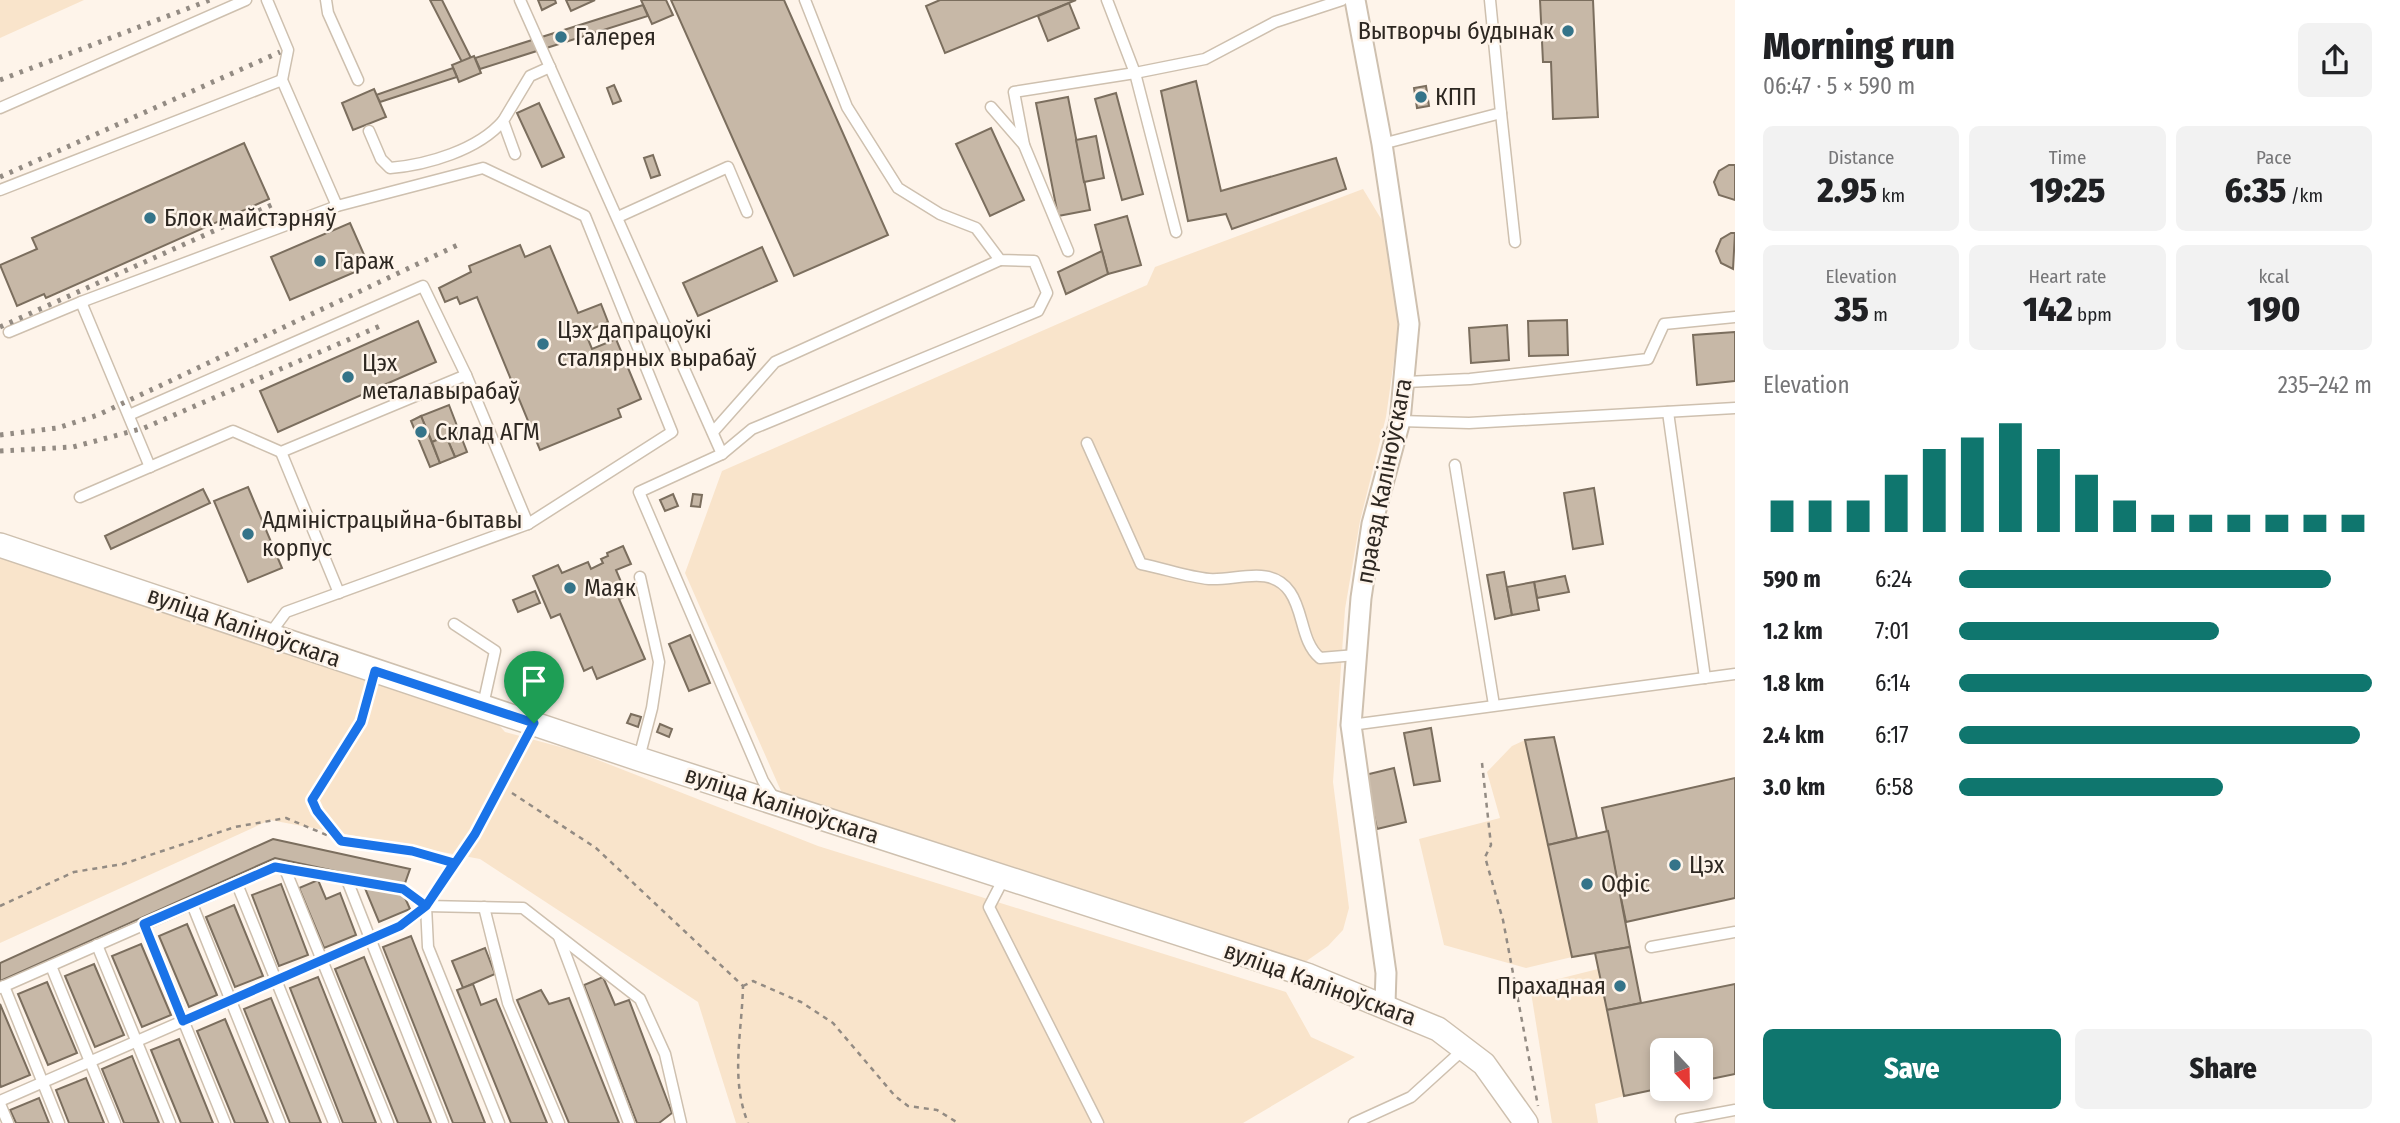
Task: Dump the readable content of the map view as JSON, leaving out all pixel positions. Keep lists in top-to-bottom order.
{
  "streets": {
    "street": ["праезд Каліноўскага", "вуліца Каліноўскага"]
  },
  "crossings": [
    ["праезд Каліноўскага", "вуліца Каліноўскага"]
  ],
  "places": [
    "Вытворчы будынак",
    "Галерея",
    "КПП",
    "Блок майстэрняў",
    "Гараж",
    "Цэх дапрацоўкі сталярных вырабаў",
    "Цэх металавырабаў",
    "Склад АГМ",
    "Адміністрацыйна-бытавы корпус",
    "Маяк",
    "Цэх",
    "Офіс",
    "Прахадная"
  ],
  "north": "bottom",
  "page": {
    "heading": ["Morning run", "06:47 · 5 × 590 m"],
    "stats": [
      ["Distance", "2.95 km"],
      ["Time", "19:25"],
      ["Pace", "6:35 /km"],
      ["Elevation", "35 m"],
      ["Heart rate", "142 bpm"],
      ["kcal", "190"]
    ],
    "chart": ["Elevation", "235–242 m"],
    "list": [
      {
        "name": "590 m",
        "note": "6:24"
      },
      {
        "name": "1.2 km",
        "note": "7:01"
      },
      {
        "name": "1.8 km",
        "note": "6:14"
      },
      {
        "name": "2.4 km",
        "note": "6:17"
      },
      {
        "name": "3.0 km",
        "note": "6:58"
      }
    ],
    "buttons": ["Save", "Share"]
  }
}
